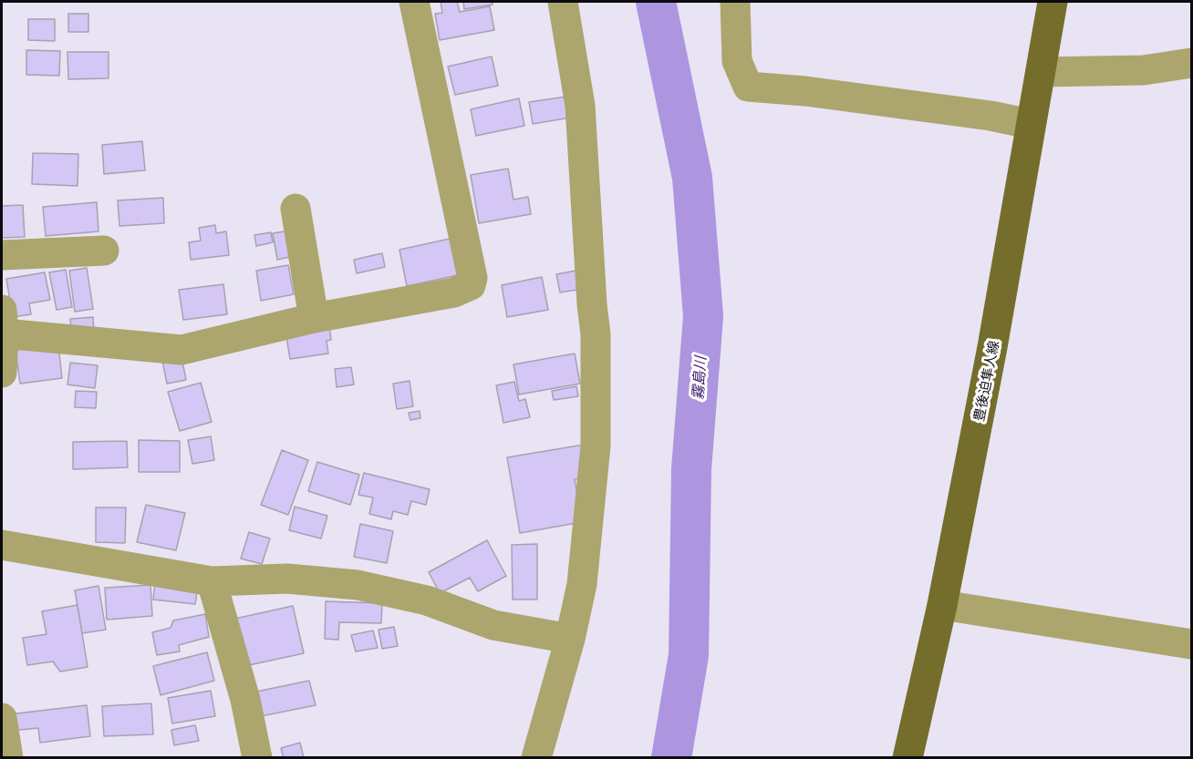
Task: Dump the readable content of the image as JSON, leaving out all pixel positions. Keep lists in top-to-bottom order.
{
  "streets": {
    "main road": ["豊後迫隼人線"]
  },
  "water": ["霧島川"]
}
